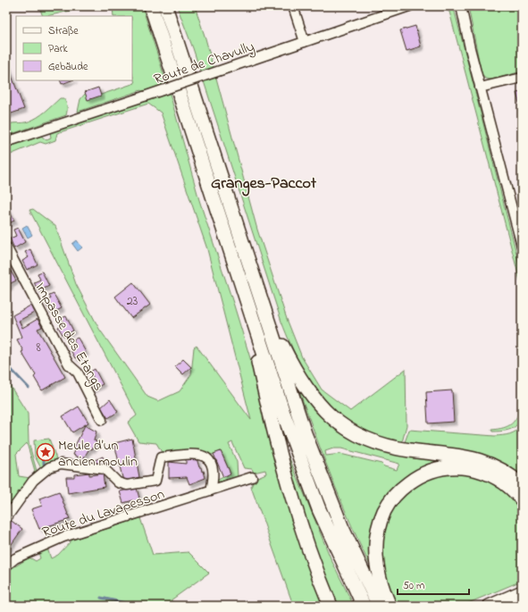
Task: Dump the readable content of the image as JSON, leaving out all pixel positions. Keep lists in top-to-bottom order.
{
  "streets": {
    "street": ["Route de Chavully", "Impasse des Etangs", "Route du Lavapesson"]
  },
  "districts": ["Granges-Paccot"],
  "places": {
    "place": ["Meule d’un ancien moulin"]
  },
  "house_numbers": ["23", "8"],
  "legend": ["Straße", "Park", "Gebäude"],
  "scale_bar": "50 m"
}
